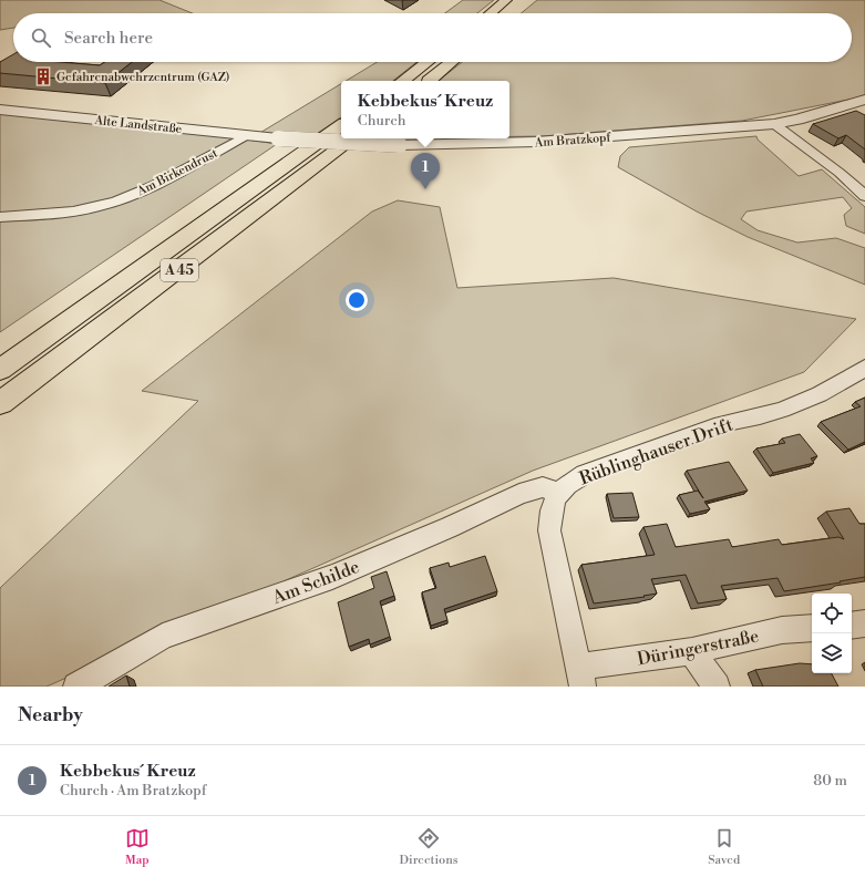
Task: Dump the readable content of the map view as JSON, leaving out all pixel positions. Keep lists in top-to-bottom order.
{
  "streets": {
    "highway": ["A 45"],
    "street": [
      "Alte Landstraße",
      "Am Bratzkopf",
      "Am Birkendrust",
      "Rüblinghauser Drift",
      "Am Schilde",
      "Düringerstraße"
    ]
  },
  "crossings": [
    ["Alte Landstraße", "Am Bratzkopf"],
    ["Alte Landstraße", "Am Birkendrust"],
    ["Rüblinghauser Drift", "Am Schilde"]
  ],
  "places": {
    "building": ["Gefahrenabwehrzentrum (GAZ)"]
  },
  "page": {
    "search": "Search here",
    "popup": ["Kebbekus´ Kreuz", "Church"],
    "pins": "1",
    "heading": "Nearby",
    "list": [
      {
        "mark": "1",
        "name": "Kebbekus´ Kreuz",
        "note": "Church · Am Bratzkopf",
        "value": "80 m"
      }
    ],
    "nav": ["Map", "Directions", "Saved"]
  }
}
